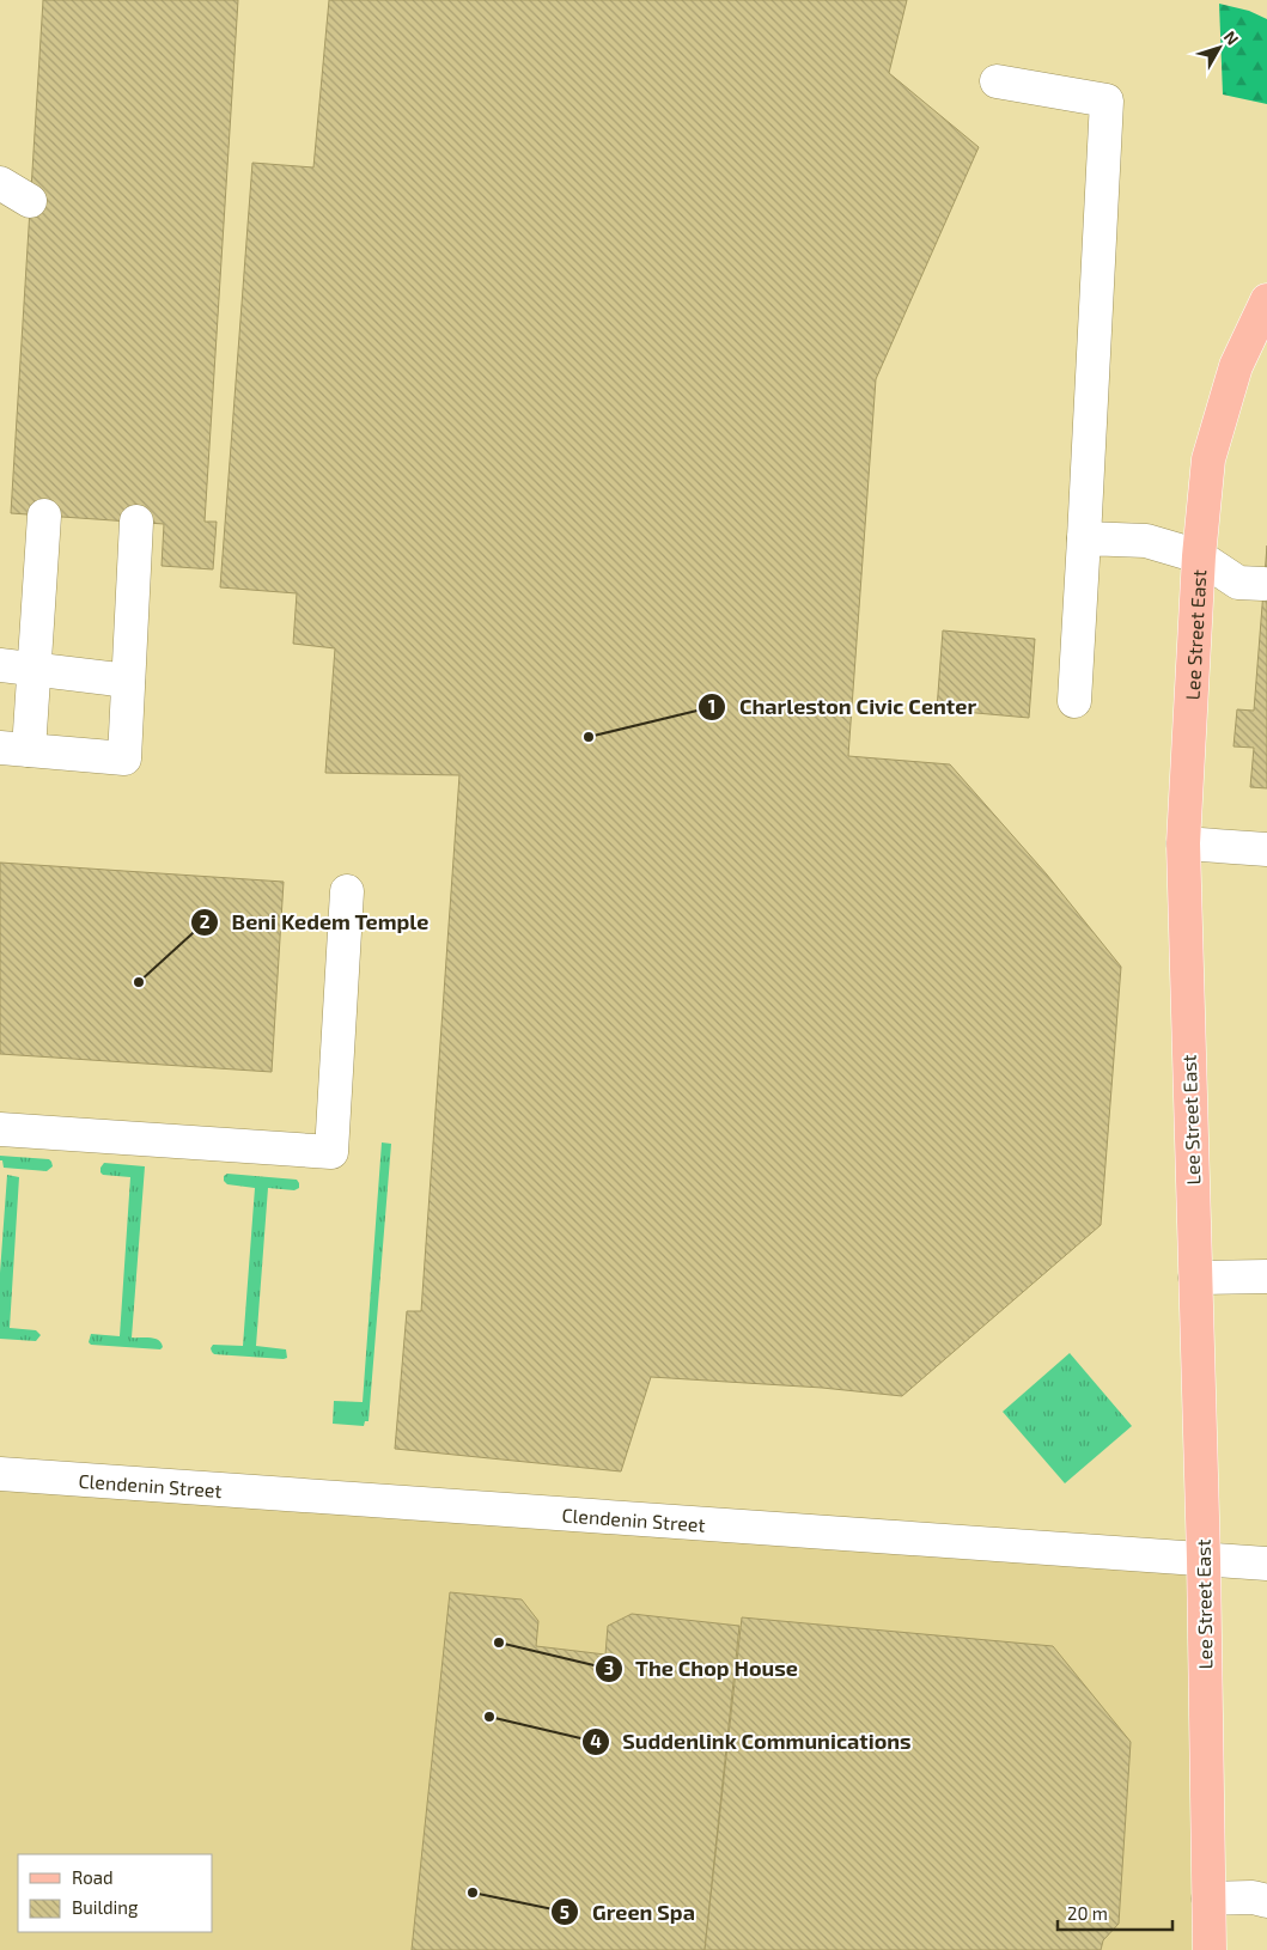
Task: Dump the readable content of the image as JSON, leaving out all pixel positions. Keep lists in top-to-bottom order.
{
  "streets": {
    "main road": ["Lee Street East"],
    "street": ["Clendenin Street"]
  },
  "crossings": [
    ["Lee Street East", "Clendenin Street"]
  ],
  "places": [
    "Charleston Civic Center",
    "Beni Kedem Temple",
    "The Chop House",
    "Suddenlink Communications",
    "Green Spa"
  ],
  "legend": ["Road", "Building"],
  "scale_bar": "20 m",
  "north": "top right"
}
